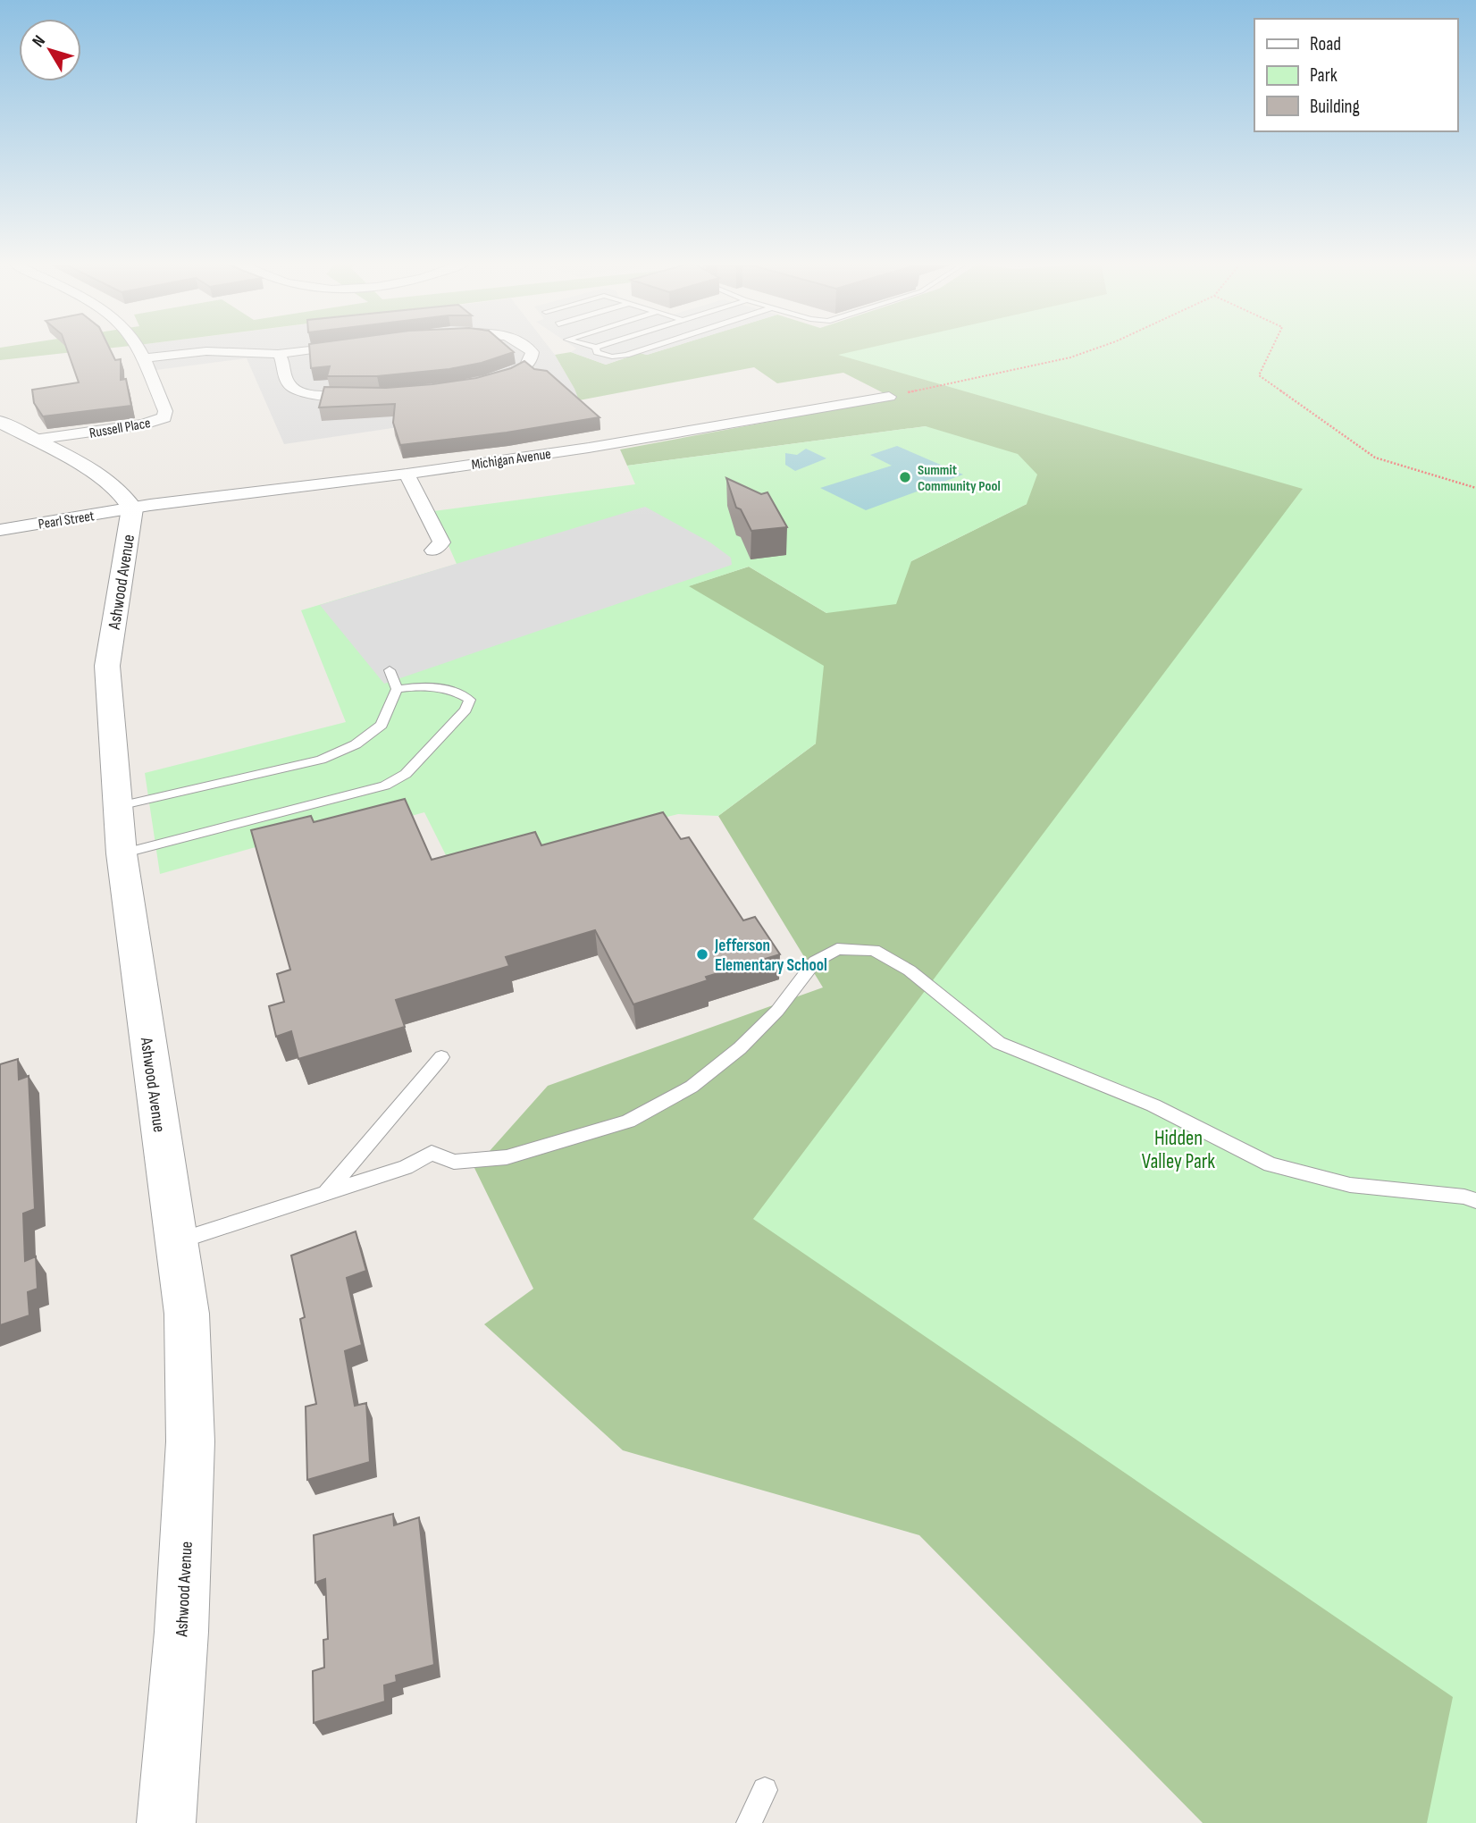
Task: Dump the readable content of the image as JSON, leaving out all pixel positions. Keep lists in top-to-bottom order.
{
  "streets": {
    "street": [
      "Russell Place",
      "Michigan Avenue",
      "Pearl Street",
      "Ashwood Avenue"
    ]
  },
  "crossings": [
    ["Michigan Avenue", "Pearl Street"],
    ["Michigan Avenue", "Ashwood Avenue"],
    ["Pearl Street", "Ashwood Avenue"]
  ],
  "parks": ["Hidden Valley Park"],
  "places": ["Summit Community Pool", "Jefferson Elementary School"],
  "legend": ["Road", "Park", "Building"],
  "north": "top left"
}
